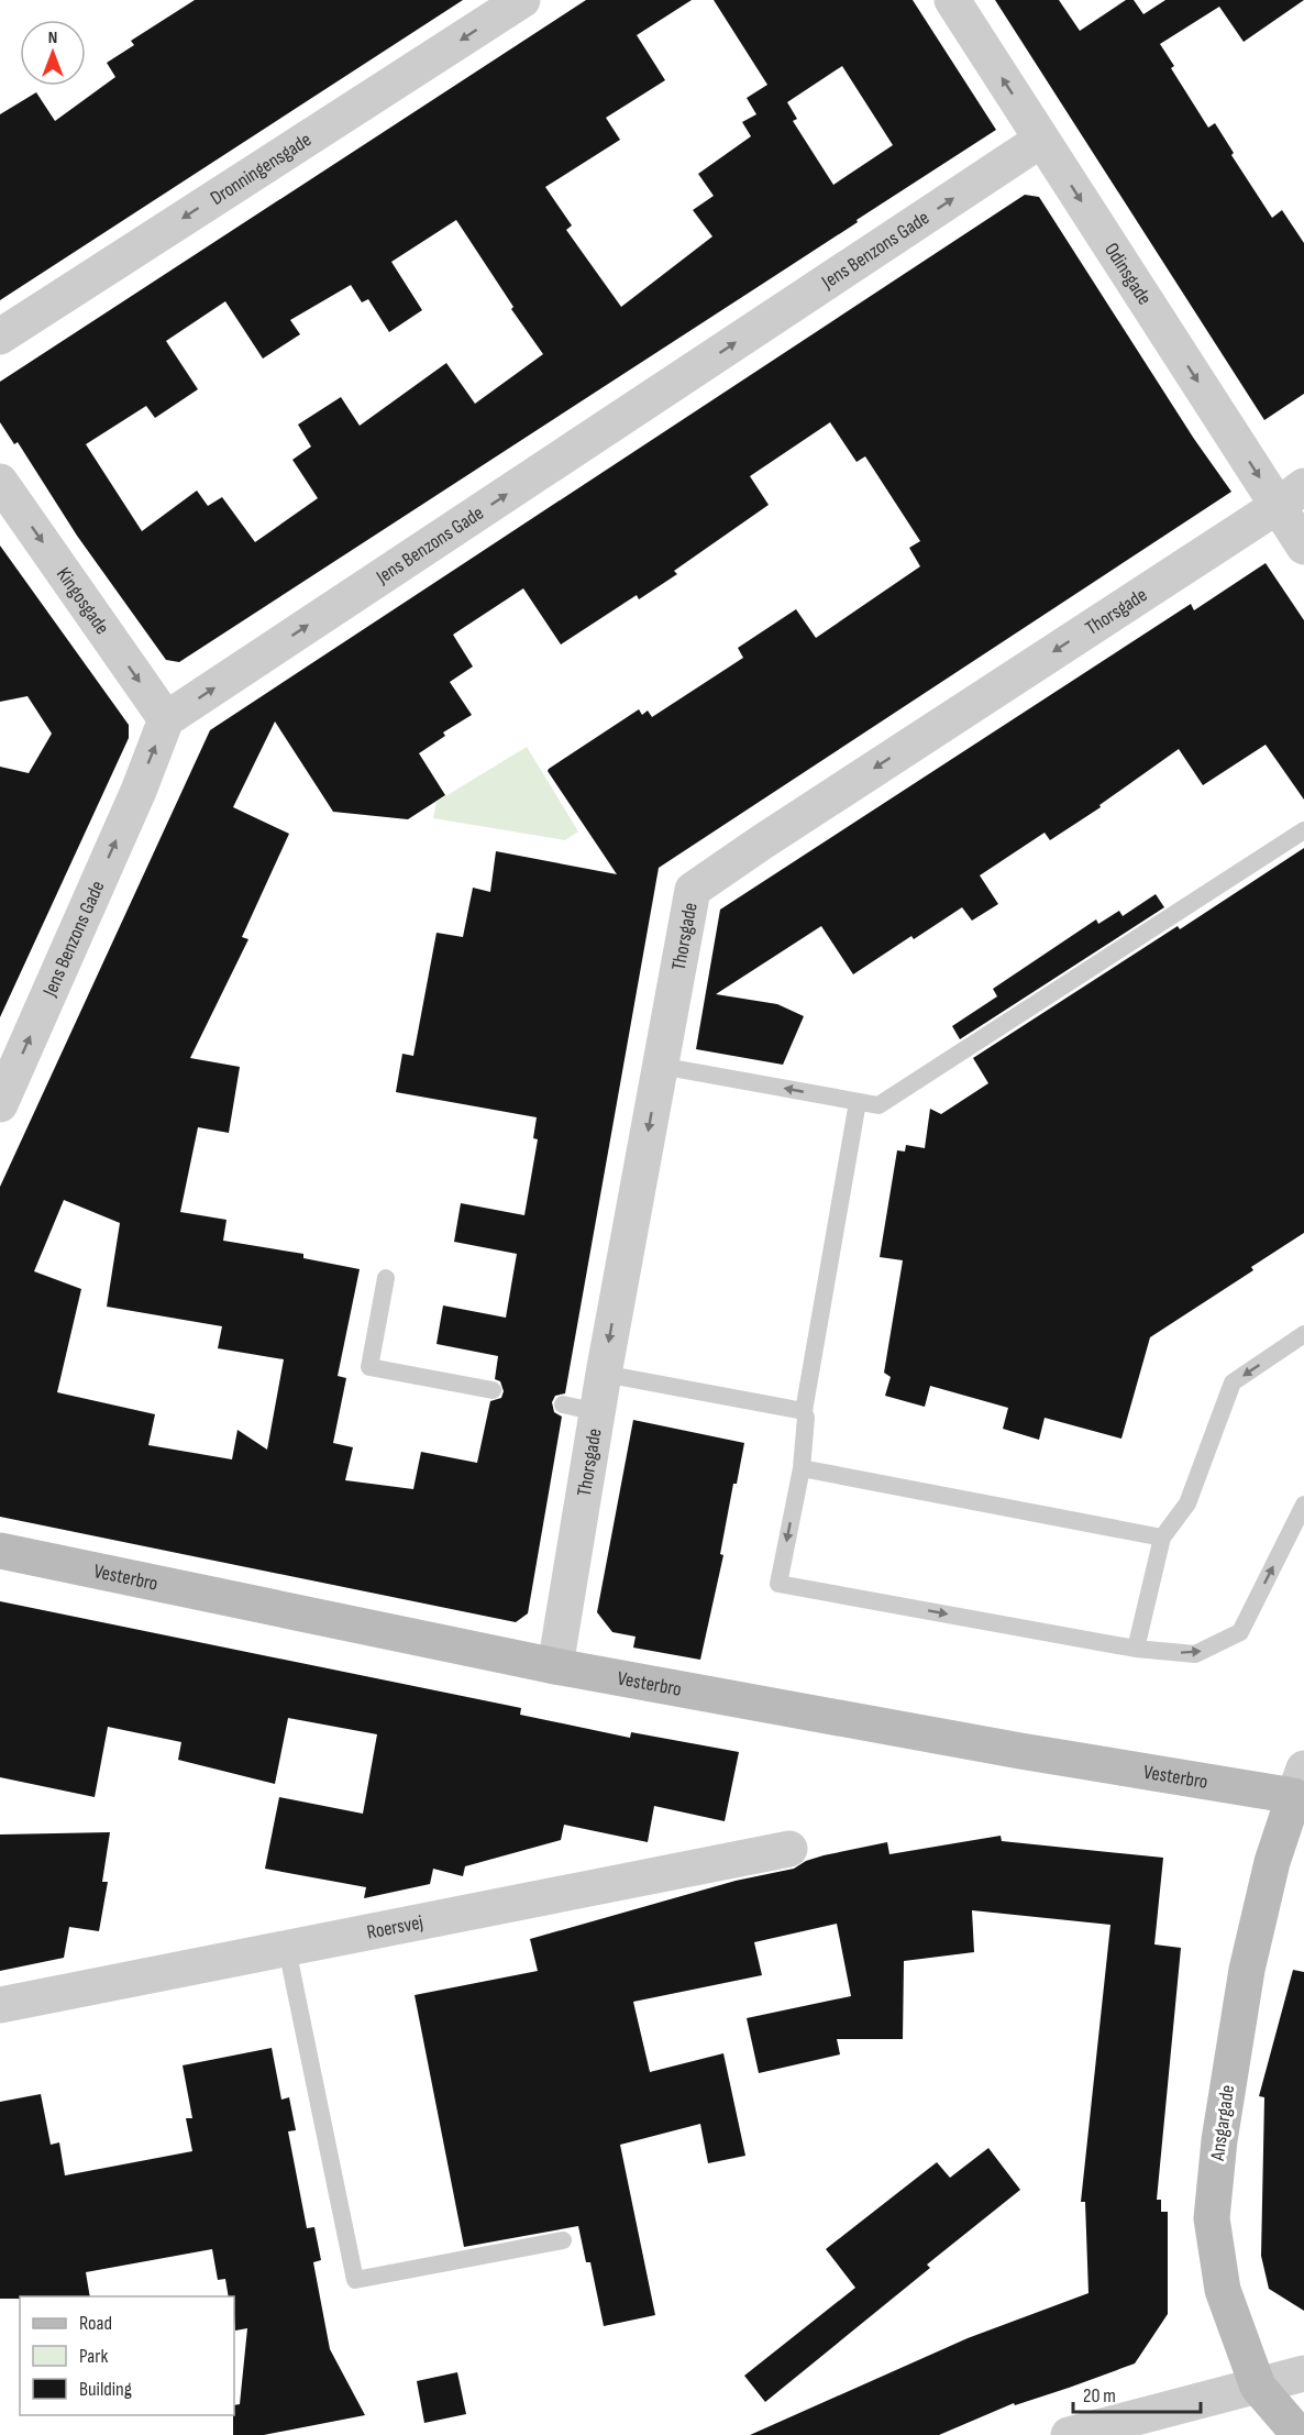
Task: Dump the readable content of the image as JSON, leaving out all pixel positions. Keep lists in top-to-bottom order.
{
  "streets": {
    "main road": ["Vesterbro", "Ansgargade"],
    "street": [
      "Dronningensgade",
      "Jens Benzons Gade",
      "Odinsgade",
      "Kingosgade",
      "Thorsgade",
      "Roersvej"
    ]
  },
  "crossings": [
    ["Jens Benzons Gade", "Odinsgade"],
    ["Jens Benzons Gade", "Kingosgade"],
    ["Odinsgade", "Thorsgade"],
    ["Thorsgade", "Vesterbro"],
    ["Vesterbro", "Ansgargade"]
  ],
  "one_way": [
    "Dronningensgade",
    "Jens Benzons Gade",
    "Kingosgade",
    "Thorsgade"
  ],
  "legend": ["Road", "Park", "Building"],
  "scale_bar": "20 m",
  "north": "top"
}
